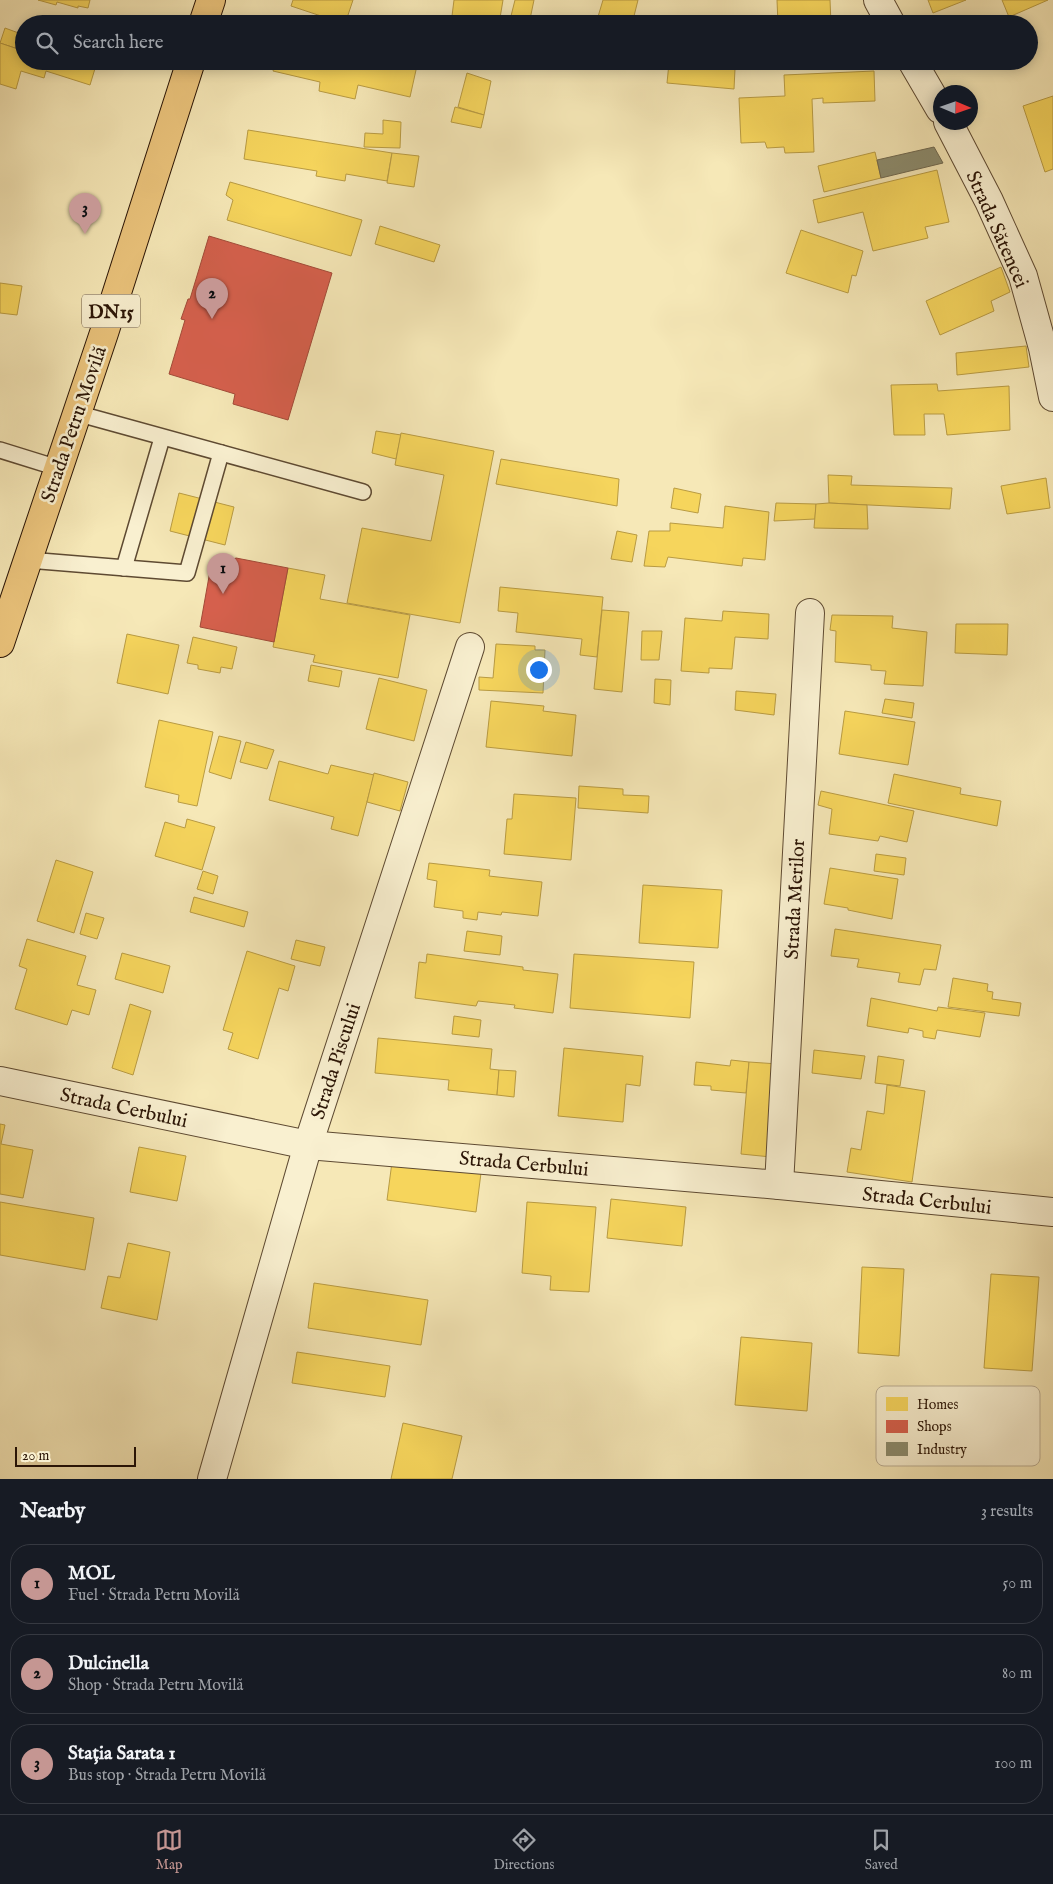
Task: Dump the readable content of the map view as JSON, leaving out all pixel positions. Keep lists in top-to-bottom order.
{
  "streets": {
    "main road": ["DN15", "Strada Petru Movilă"],
    "street": [
      "Strada Sătencei",
      "Strada Merilor",
      "Strada Piscului",
      "Strada Cerbului"
    ]
  },
  "crossings": [
    ["Strada Merilor", "Strada Cerbului"],
    ["Strada Piscului", "Strada Cerbului"]
  ],
  "legend": ["Homes", "Shops", "Industry"],
  "scale_bar": "20 m",
  "north": "right",
  "page": {
    "search": "Search here",
    "pins": ["3", "2", "1"],
    "scale": "20 m",
    "heading": ["Nearby", "3 results"],
    "list": [
      {
        "mark": "1",
        "name": "MOL",
        "note": "Fuel · Strada Petru Movilă",
        "value": "50 m"
      },
      {
        "mark": "2",
        "name": "Dulcinella",
        "note": "Shop · Strada Petru Movilă",
        "value": "80 m"
      },
      {
        "mark": "3",
        "name": "Stația Sarata 1",
        "note": "Bus stop · Strada Petru Movilă",
        "value": "100 m"
      }
    ],
    "nav": ["Map", "Directions", "Saved"]
  }
}
